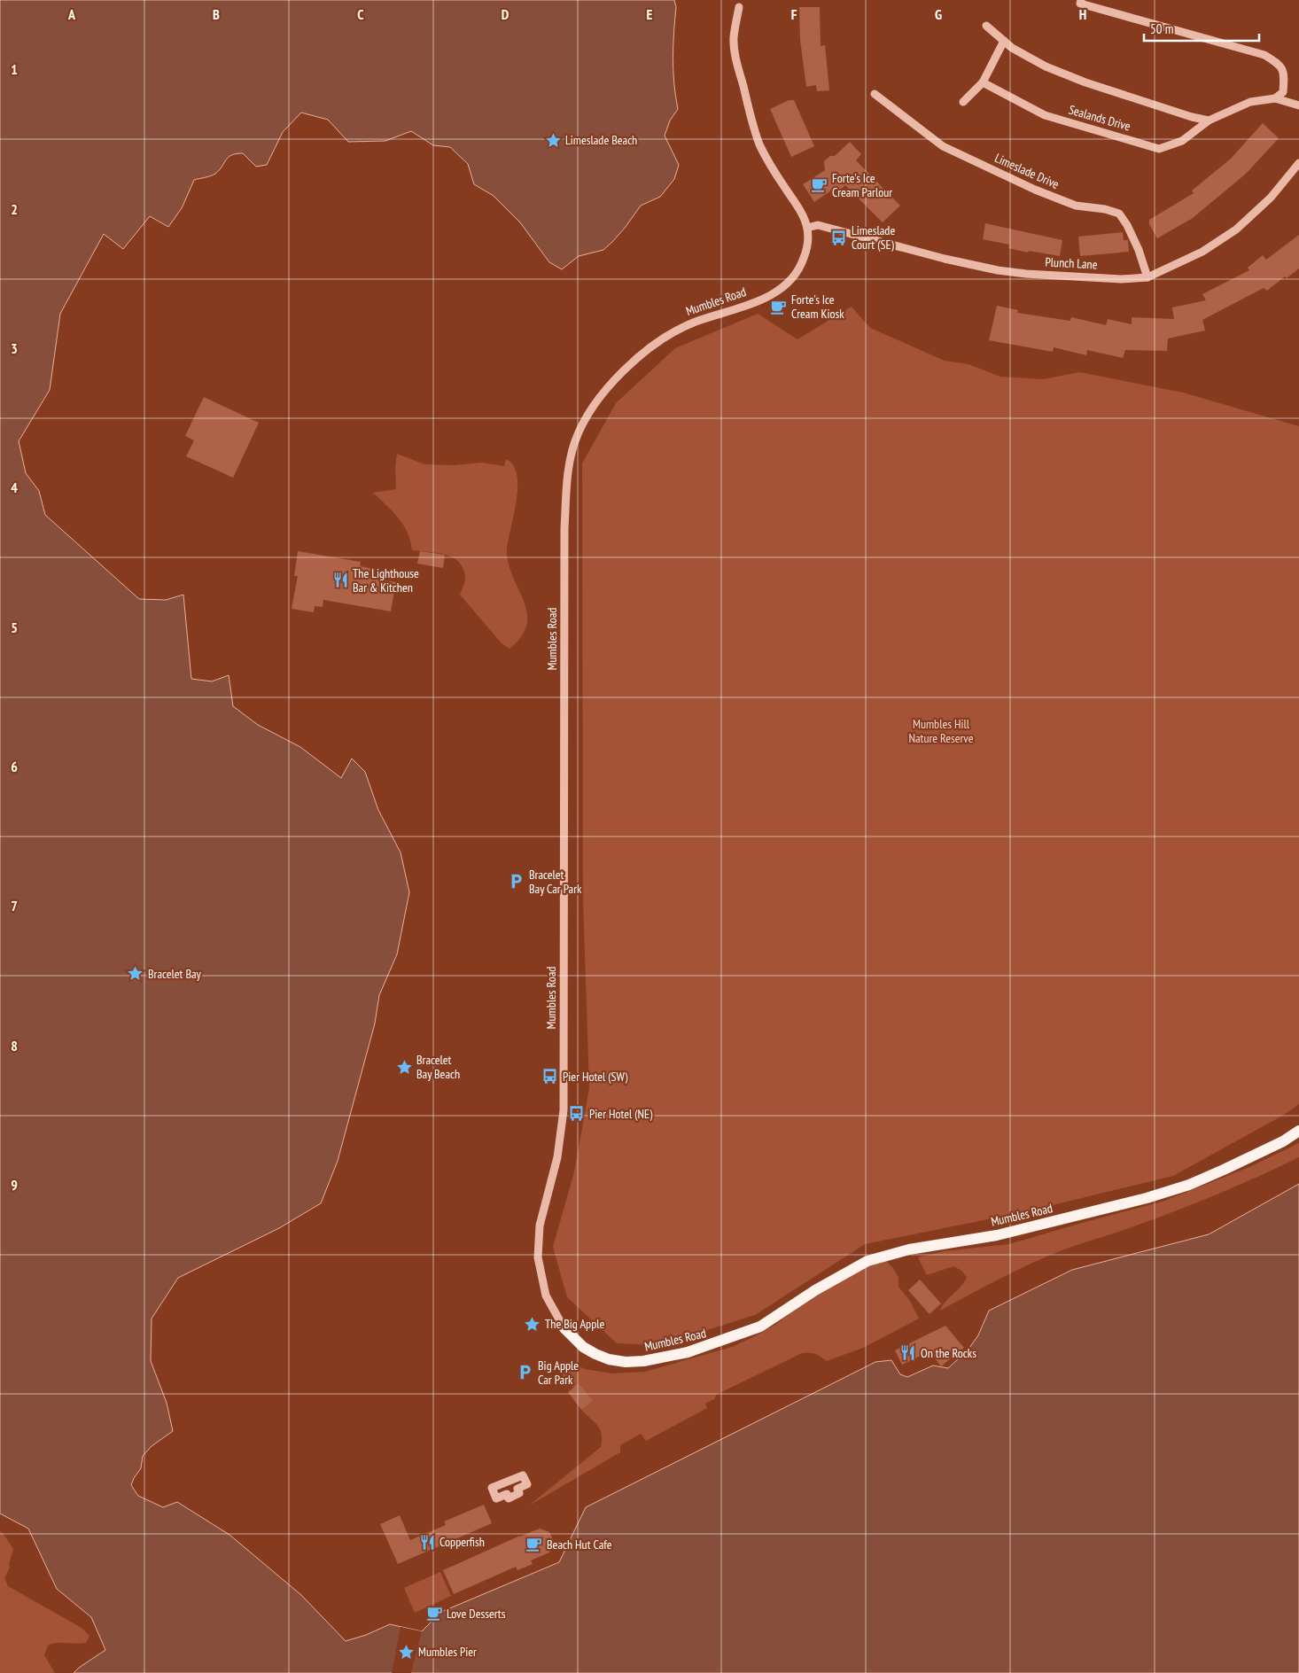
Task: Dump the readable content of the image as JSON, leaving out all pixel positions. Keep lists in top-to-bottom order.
{
  "streets": {
    "main road": ["Mumbles Road"],
    "street": ["Sealands Drive", "Limeslade Drive", "Plunch Lane"]
  },
  "crossings": [
    ["Limeslade Drive", "Plunch Lane"],
    ["Plunch Lane", "Mumbles Road"]
  ],
  "parks": ["Mumbles Hill Nature Reserve"],
  "places": {
    "place": [
      "Limeslade Beach",
      "Bracelet Bay",
      "Bracelet Bay Beach",
      "The Big Apple",
      "Mumbles Pier"
    ],
    "cafe": [
      "Forte's Ice Cream Parlour",
      "Forte's Ice Cream Kiosk",
      "Beach Hut Cafe",
      "Love Desserts"
    ],
    "bus stop": ["Limeslade Court (SE)", "Pier Hotel (SW)", "Pier Hotel (NE)"],
    "restaurant": ["The Lighthouse Bar & Kitchen", "On the Rocks", "Copperfish"],
    "parking": ["Bracelet Bay Car Park", "Big Apple Car Park"]
  },
  "scale_bar": "50 m",
  "grid": {
    "columns": [
      "A",
      "B",
      "C",
      "D",
      "E",
      "F",
      "G",
      "H"
    ],
    "rows": [
      "1",
      "2",
      "3",
      "4",
      "5",
      "6",
      "7",
      "8",
      "9"
    ]
  }
}
